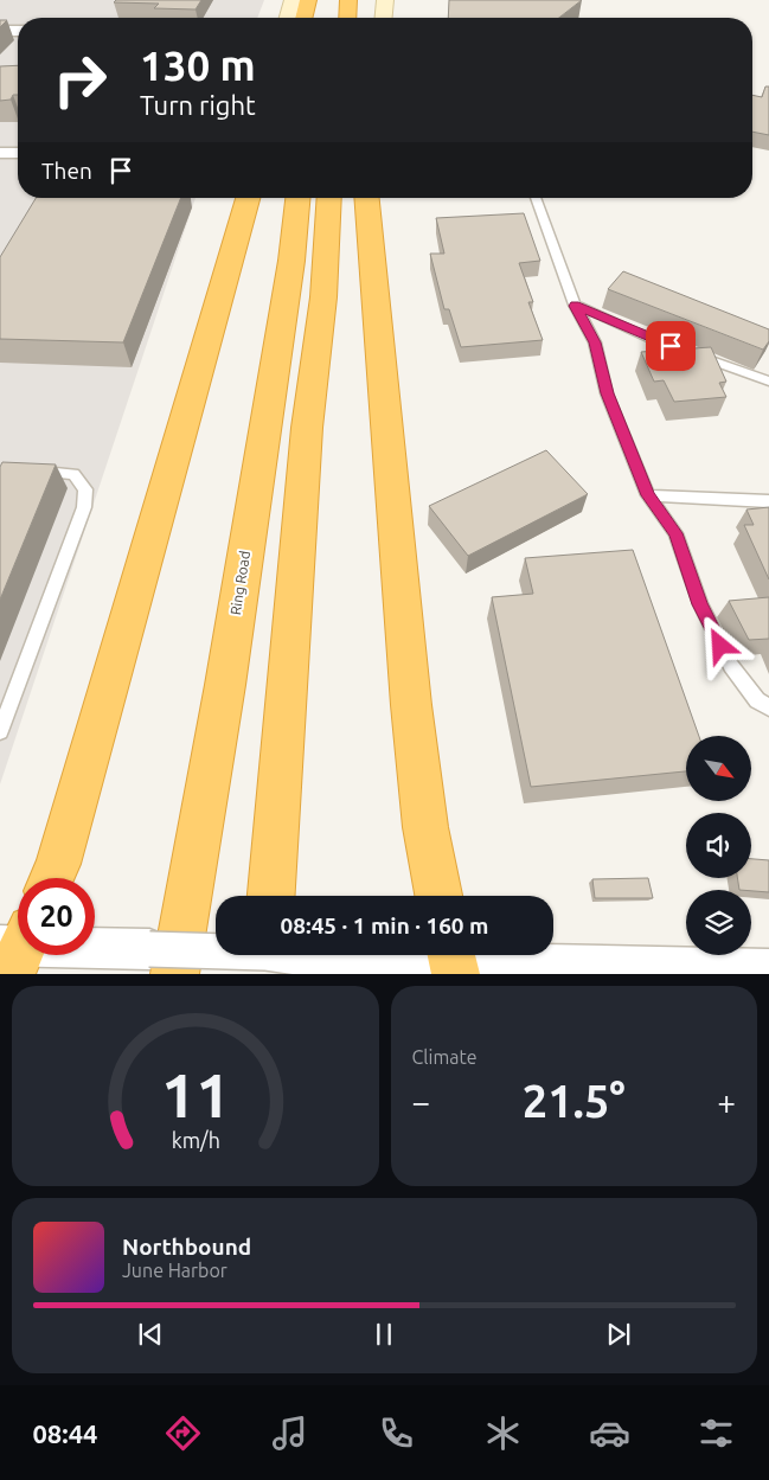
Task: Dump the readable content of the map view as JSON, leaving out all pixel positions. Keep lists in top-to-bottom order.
{
  "streets": {
    "highway": ["Ring Road"]
  },
  "north": "bottom right",
  "page": {
    "turn": ["130 m", "Turn right"],
    "then": "Then",
    "limit": "20",
    "trip": "08:45 · 1 min · 160 m",
    "tile": "Climate",
    "heat": ["−", "21.5°", "+"],
    "song": ["Northbound", "June Harbor"],
    "tabs": "08:44",
    "gauge": ["11", "km/h"]
  }
}
